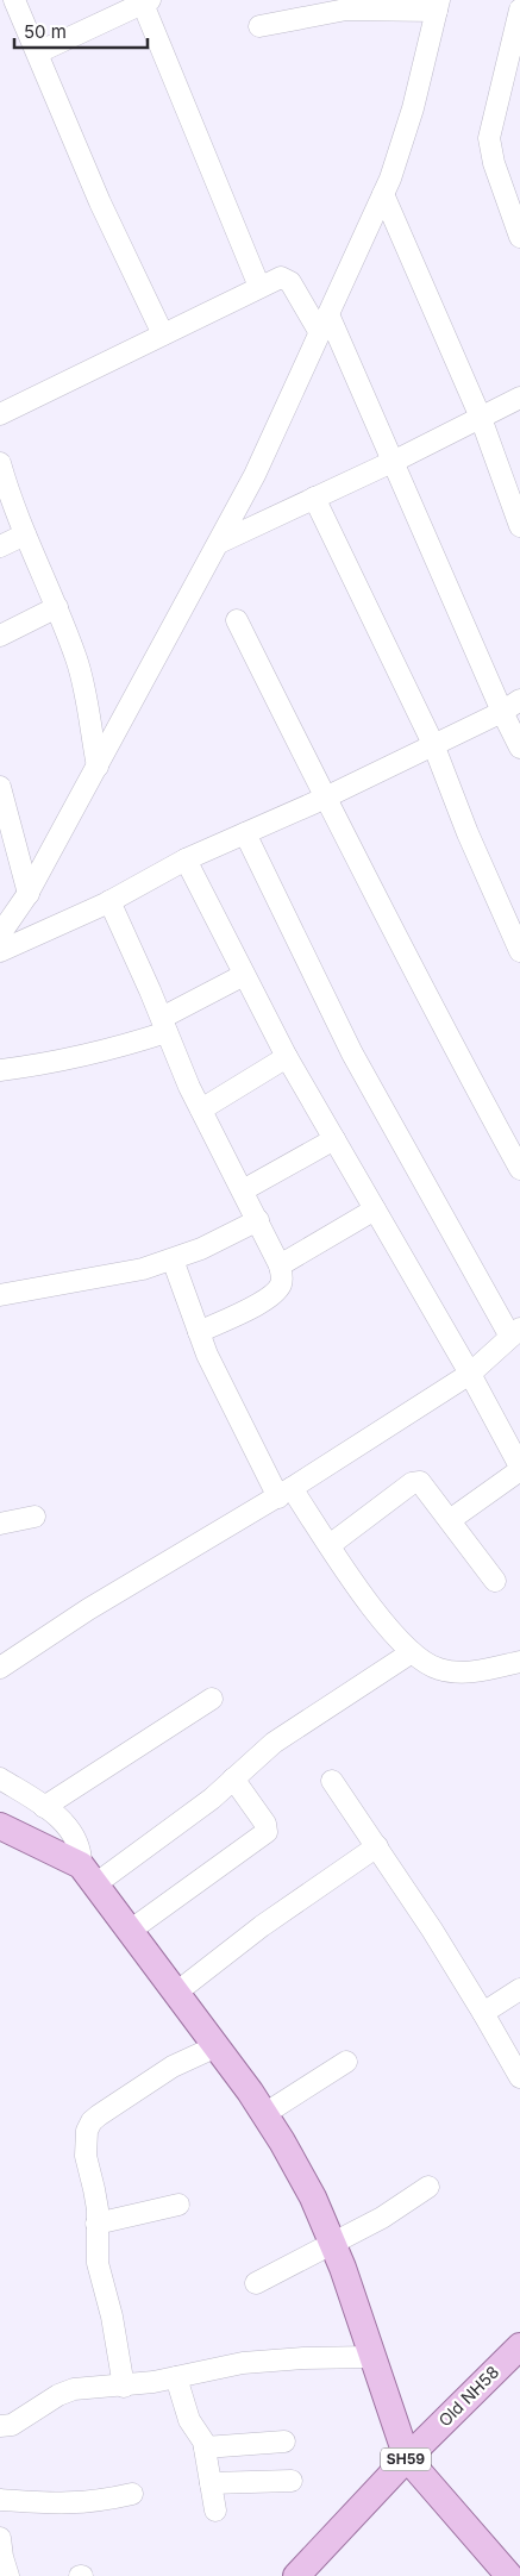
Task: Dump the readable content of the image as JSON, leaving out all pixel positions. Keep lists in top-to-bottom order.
{
  "streets": {
    "main road": ["Old NH58", "SH59"]
  },
  "scale_bar": "50 m"
}
